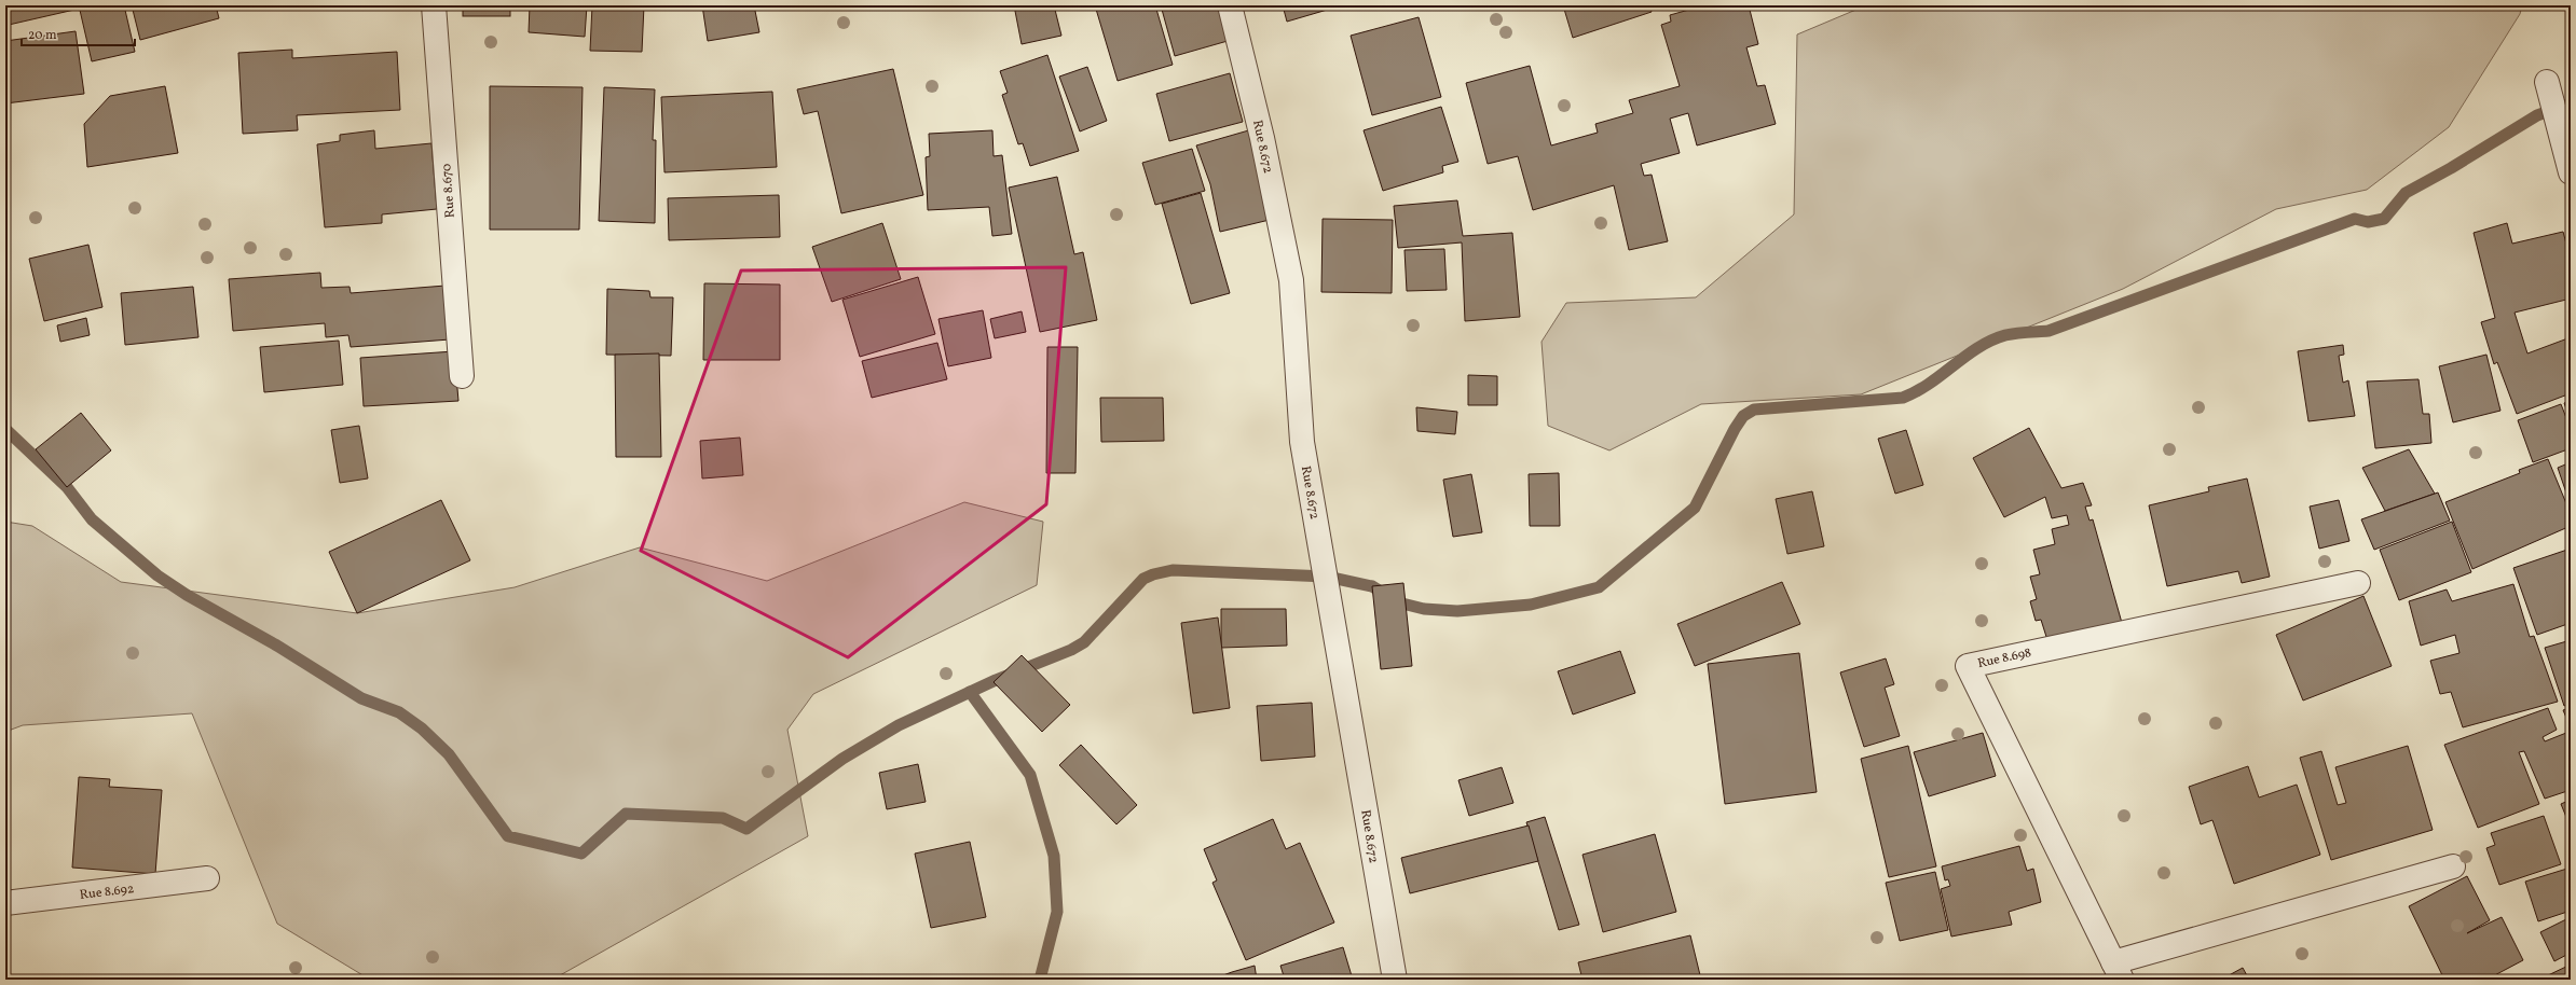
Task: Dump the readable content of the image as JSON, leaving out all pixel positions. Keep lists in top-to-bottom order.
{
  "streets": {
    "street": [
      "Rue 8.672",
      "Rue 8.670",
      "Rue 8.698",
      "Rue 8.692"
    ]
  },
  "scale_bar": "20 m"
}
